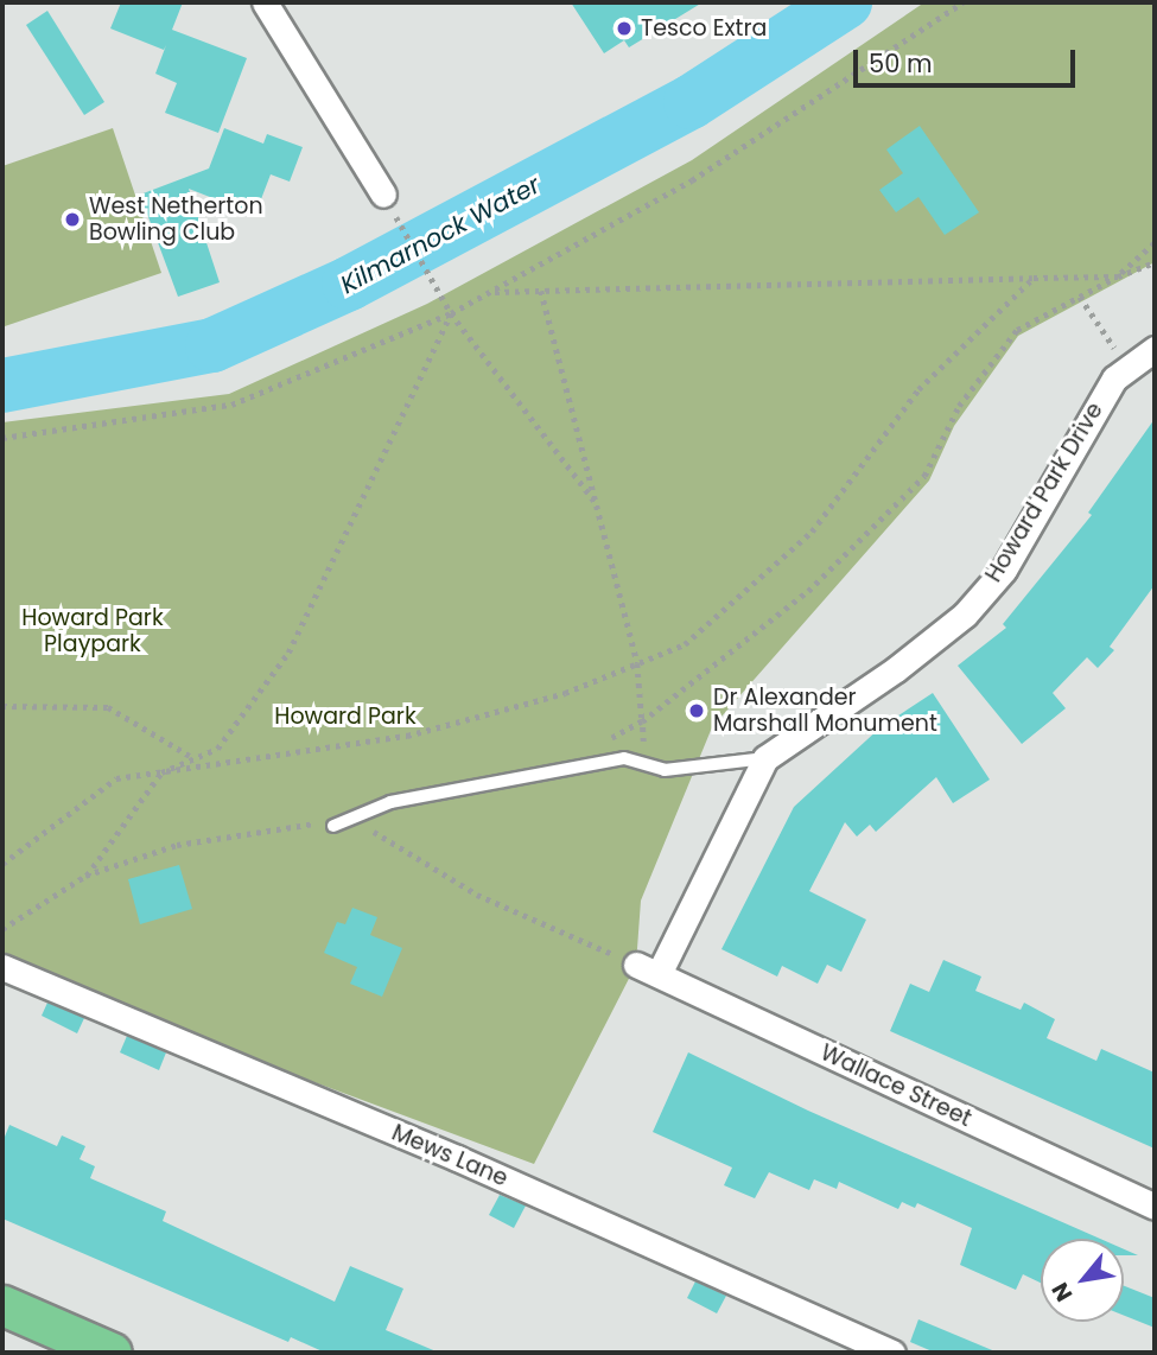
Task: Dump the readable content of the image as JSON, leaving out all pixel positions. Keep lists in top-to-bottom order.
{
  "streets": {
    "street": ["Howard Park Drive", "Wallace Street", "Mews Lane"]
  },
  "crossings": [
    ["Howard Park Drive", "Wallace Street"]
  ],
  "water": ["Kilmarnock Water"],
  "parks": ["Howard Park Playpark", "Howard Park"],
  "places": ["Tesco Extra", "West Netherton Bowling Club", "Dr Alexander Marshall Monument"],
  "scale_bar": "50 m",
  "north": "bottom left"
}
